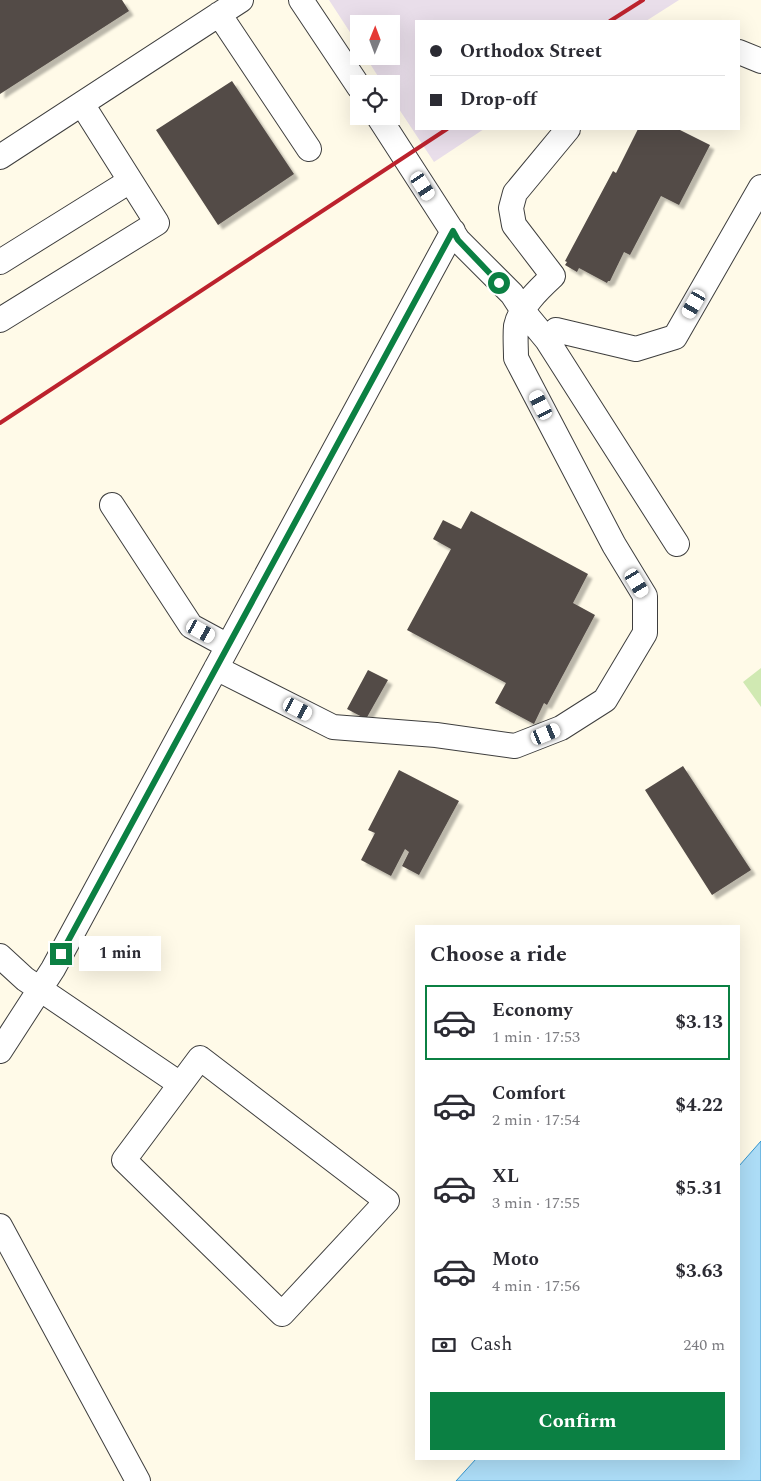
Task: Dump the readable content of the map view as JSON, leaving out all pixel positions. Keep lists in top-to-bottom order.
{
  "north": "top",
  "page": {
    "banner": ["Orthodox Street", "Drop-off"],
    "heading": "Choose a ride",
    "bubble": "1 min",
    "list": [
      {
        "name": "Economy",
        "note": "1 min · 17:53",
        "value": "$3.13"
      },
      {
        "name": "Comfort",
        "note": "2 min · 17:54",
        "value": "$4.22"
      },
      {
        "name": "XL",
        "note": "3 min · 17:55",
        "value": "$5.31"
      },
      {
        "name": "Moto",
        "note": "4 min · 17:56",
        "value": "$3.63"
      }
    ],
    "pay": ["Cash", "240 m"],
    "buttons": "Confirm"
  }
}
